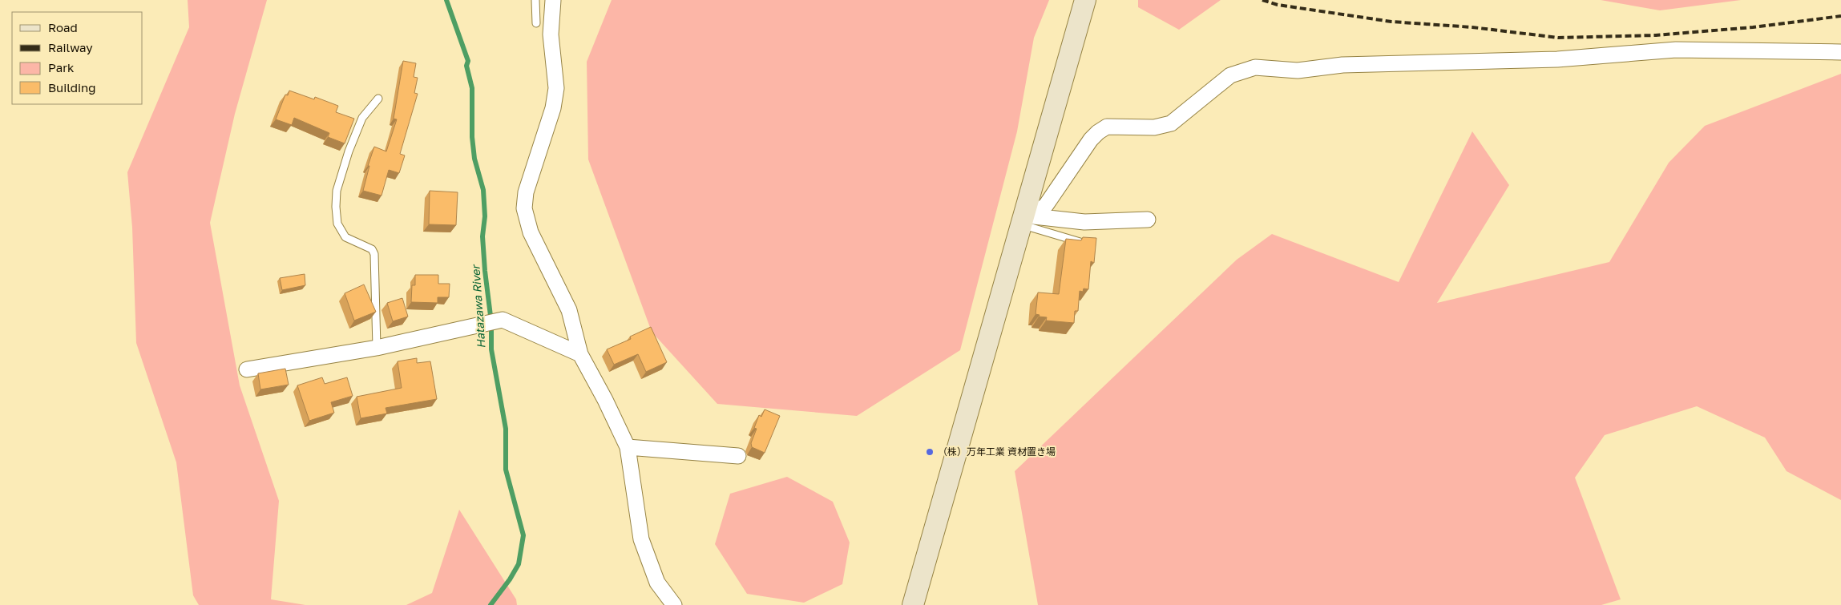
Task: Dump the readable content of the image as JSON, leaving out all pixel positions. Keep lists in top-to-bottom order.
{
  "water": ["Hatazawa River"],
  "places": ["（株）万年工業 資材置き場"],
  "legend": [
    "Road",
    "Railway",
    "Park",
    "Building"
  ]
}
